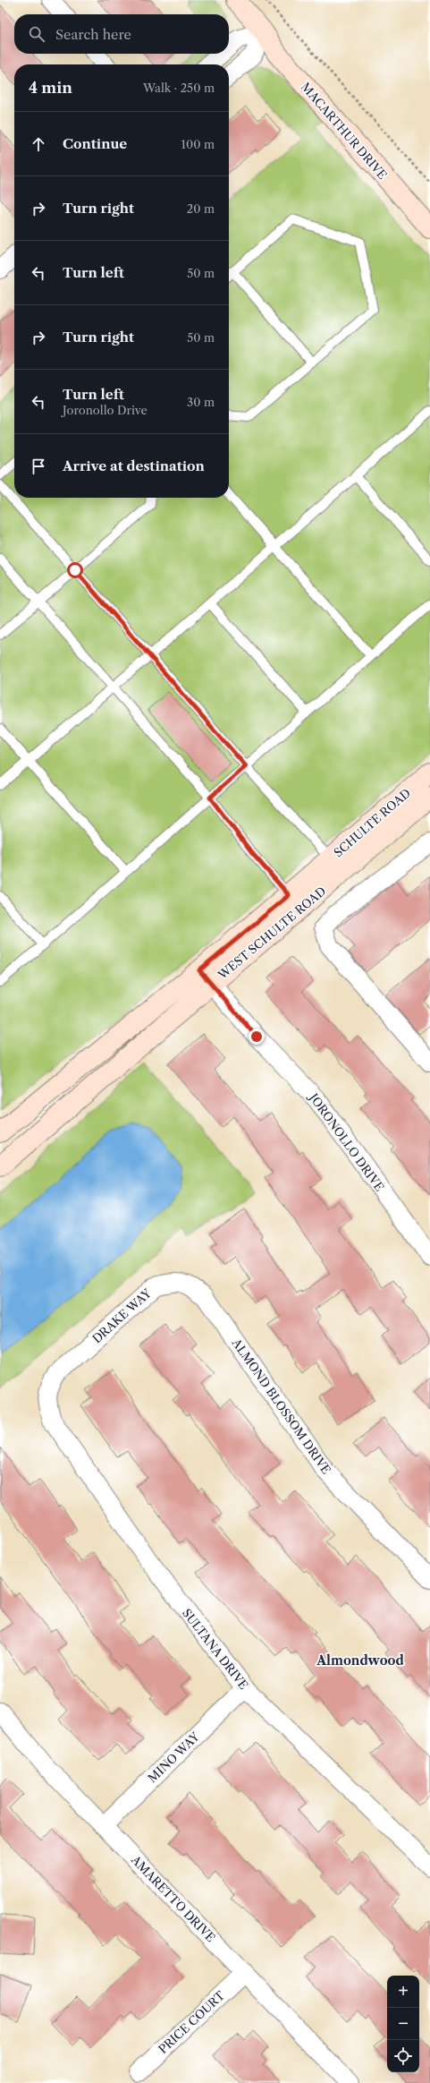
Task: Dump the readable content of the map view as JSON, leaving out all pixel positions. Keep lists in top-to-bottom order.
{
  "streets": {
    "main road": ["MACARTHUR DRIVE", "SCHULTE ROAD", "WEST SCHULTE ROAD"],
    "street": [
      "JORONOLLO DRIVE",
      "DRAKE WAY",
      "ALMOND BLOSSOM DRIVE",
      "SULTANA DRIVE",
      "MINO WAY",
      "AMARETTO DRIVE",
      "PRICE COURT"
    ]
  },
  "crossings": [
    ["SCHULTE ROAD", "WEST SCHULTE ROAD"],
    ["WEST SCHULTE ROAD", "JORONOLLO DRIVE"],
    ["DRAKE WAY", "ALMOND BLOSSOM DRIVE"],
    ["DRAKE WAY", "SULTANA DRIVE"],
    ["SULTANA DRIVE", "MINO WAY"],
    ["MINO WAY", "AMARETTO DRIVE"],
    ["AMARETTO DRIVE", "PRICE COURT"]
  ],
  "districts": ["Almondwood"],
  "page": {
    "search": "Search here",
    "heading": ["4 min", "Walk · 250 m"],
    "list": [
      ["Continue", "100 m"],
      ["Turn right", "20 m"],
      ["Turn left", "50 m"],
      ["Turn right", "50 m"],
      ["Turn left", "Joronollo Drive", "30 m"],
      "Arrive at destination"
    ],
    "map_buttons": ["+", "−"]
  }
}
